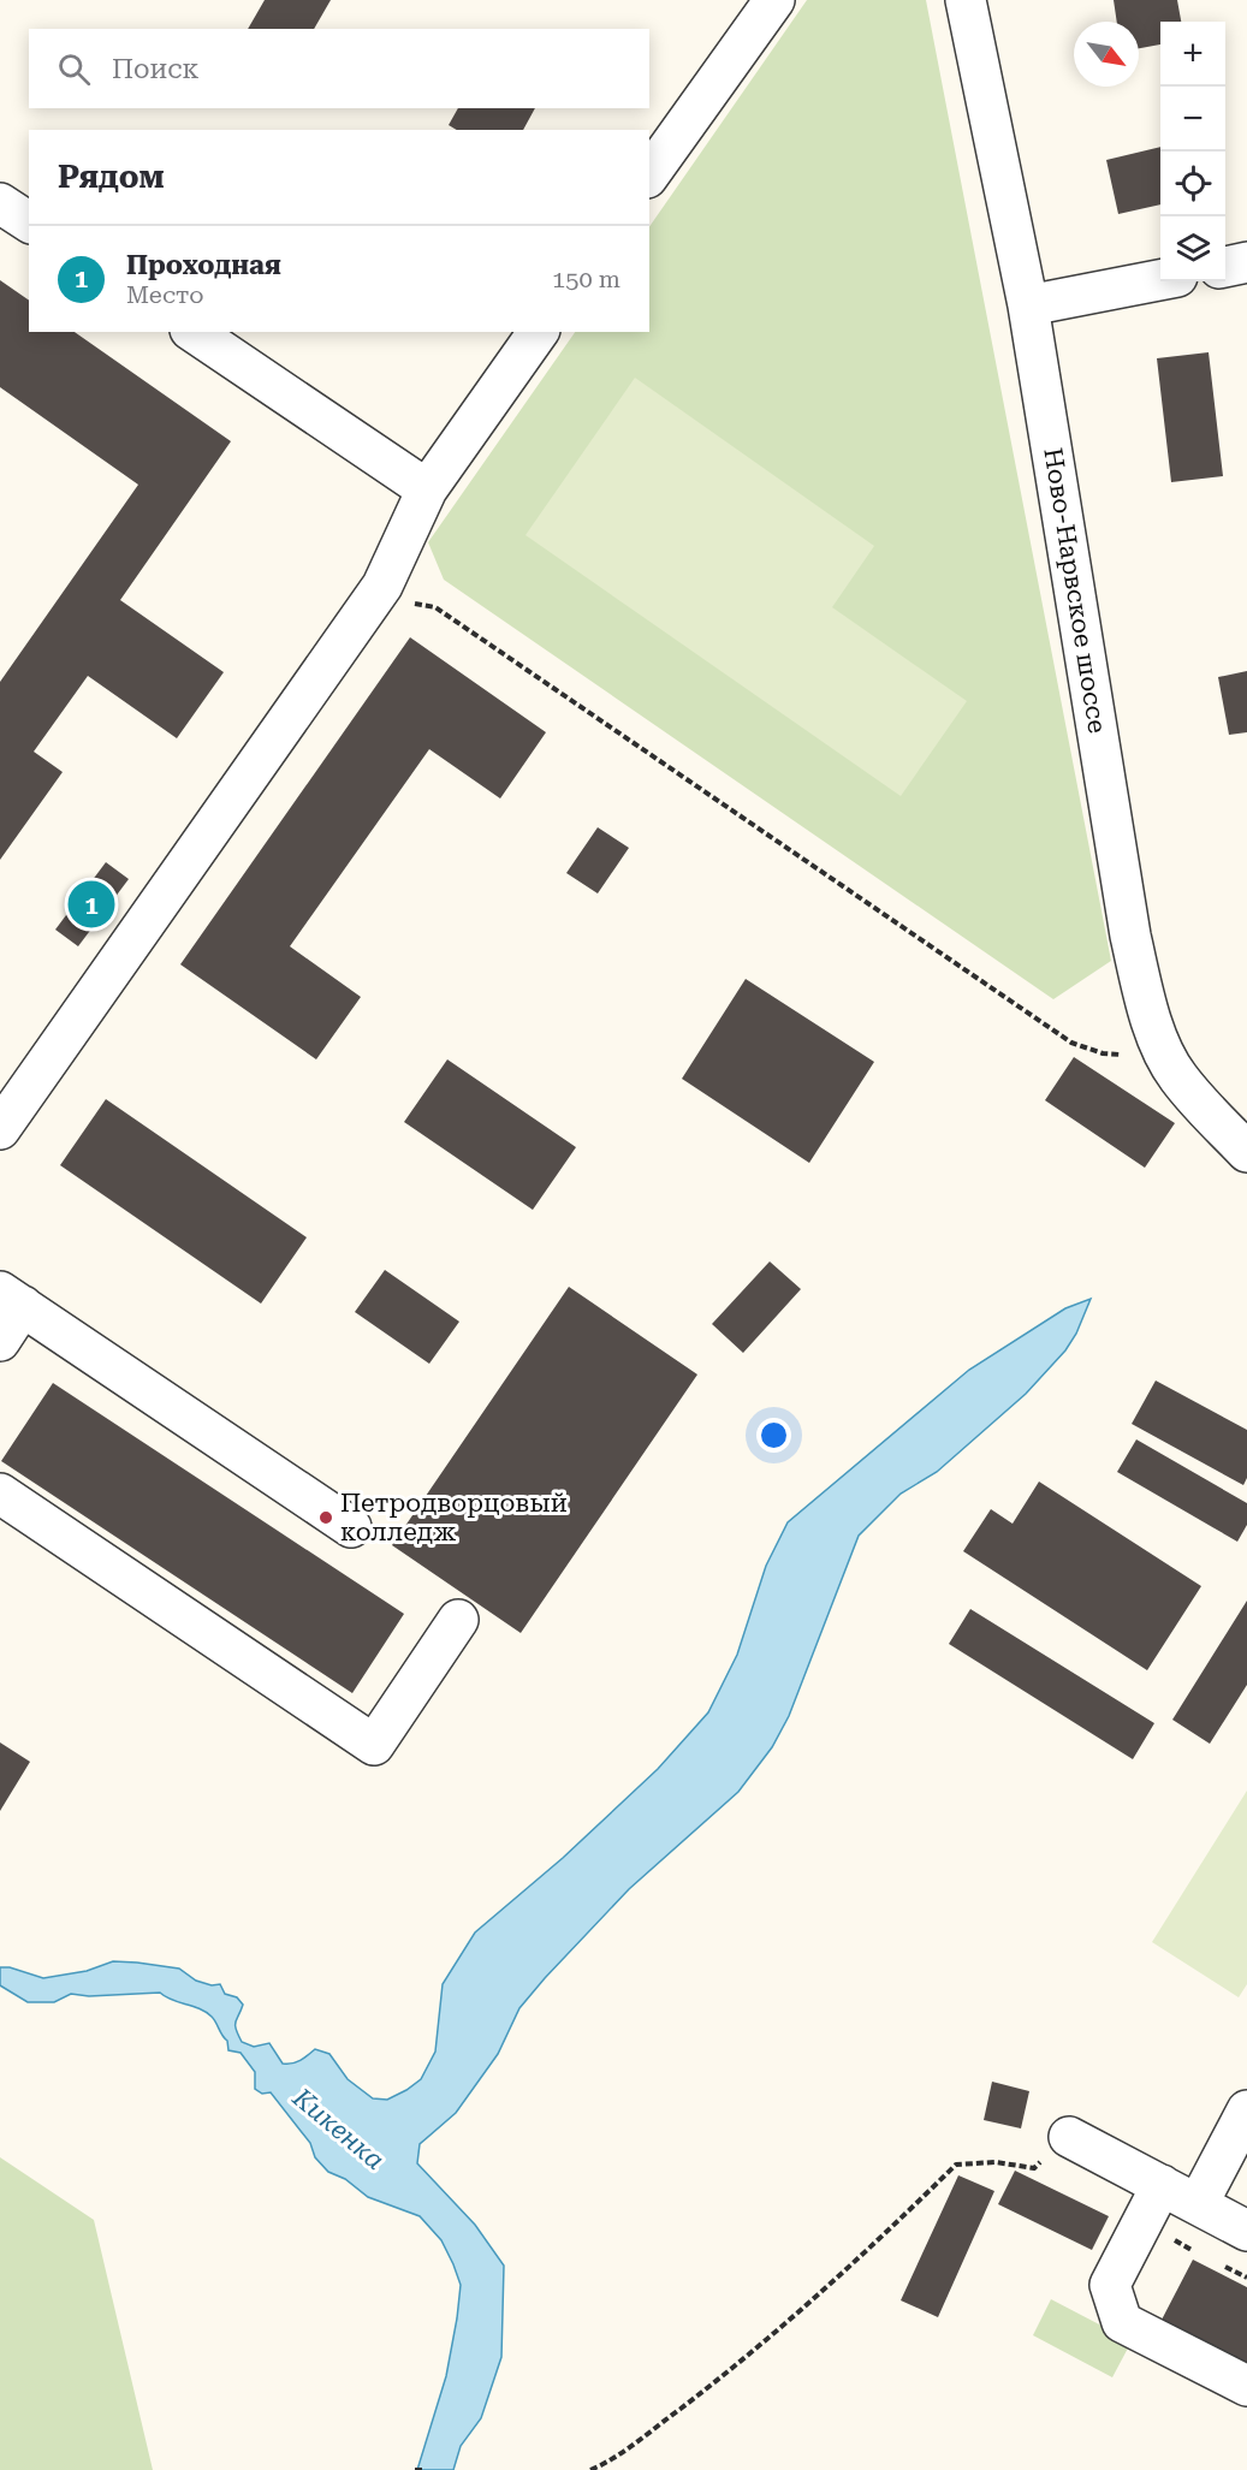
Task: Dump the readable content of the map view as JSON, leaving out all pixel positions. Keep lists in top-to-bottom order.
{
  "streets": {
    "street": ["Ново-Нарвское шоссе"]
  },
  "water": ["Кикенка"],
  "places": ["Петродворцовый колледж"],
  "north": "bottom right",
  "page": {
    "map_buttons": ["+", "−"],
    "search": "Поиск",
    "heading": "Рядом",
    "list": [
      {
        "mark": "1",
        "name": "Проходная",
        "note": "Место",
        "value": "150 m"
      }
    ],
    "pins": "1"
  }
}
